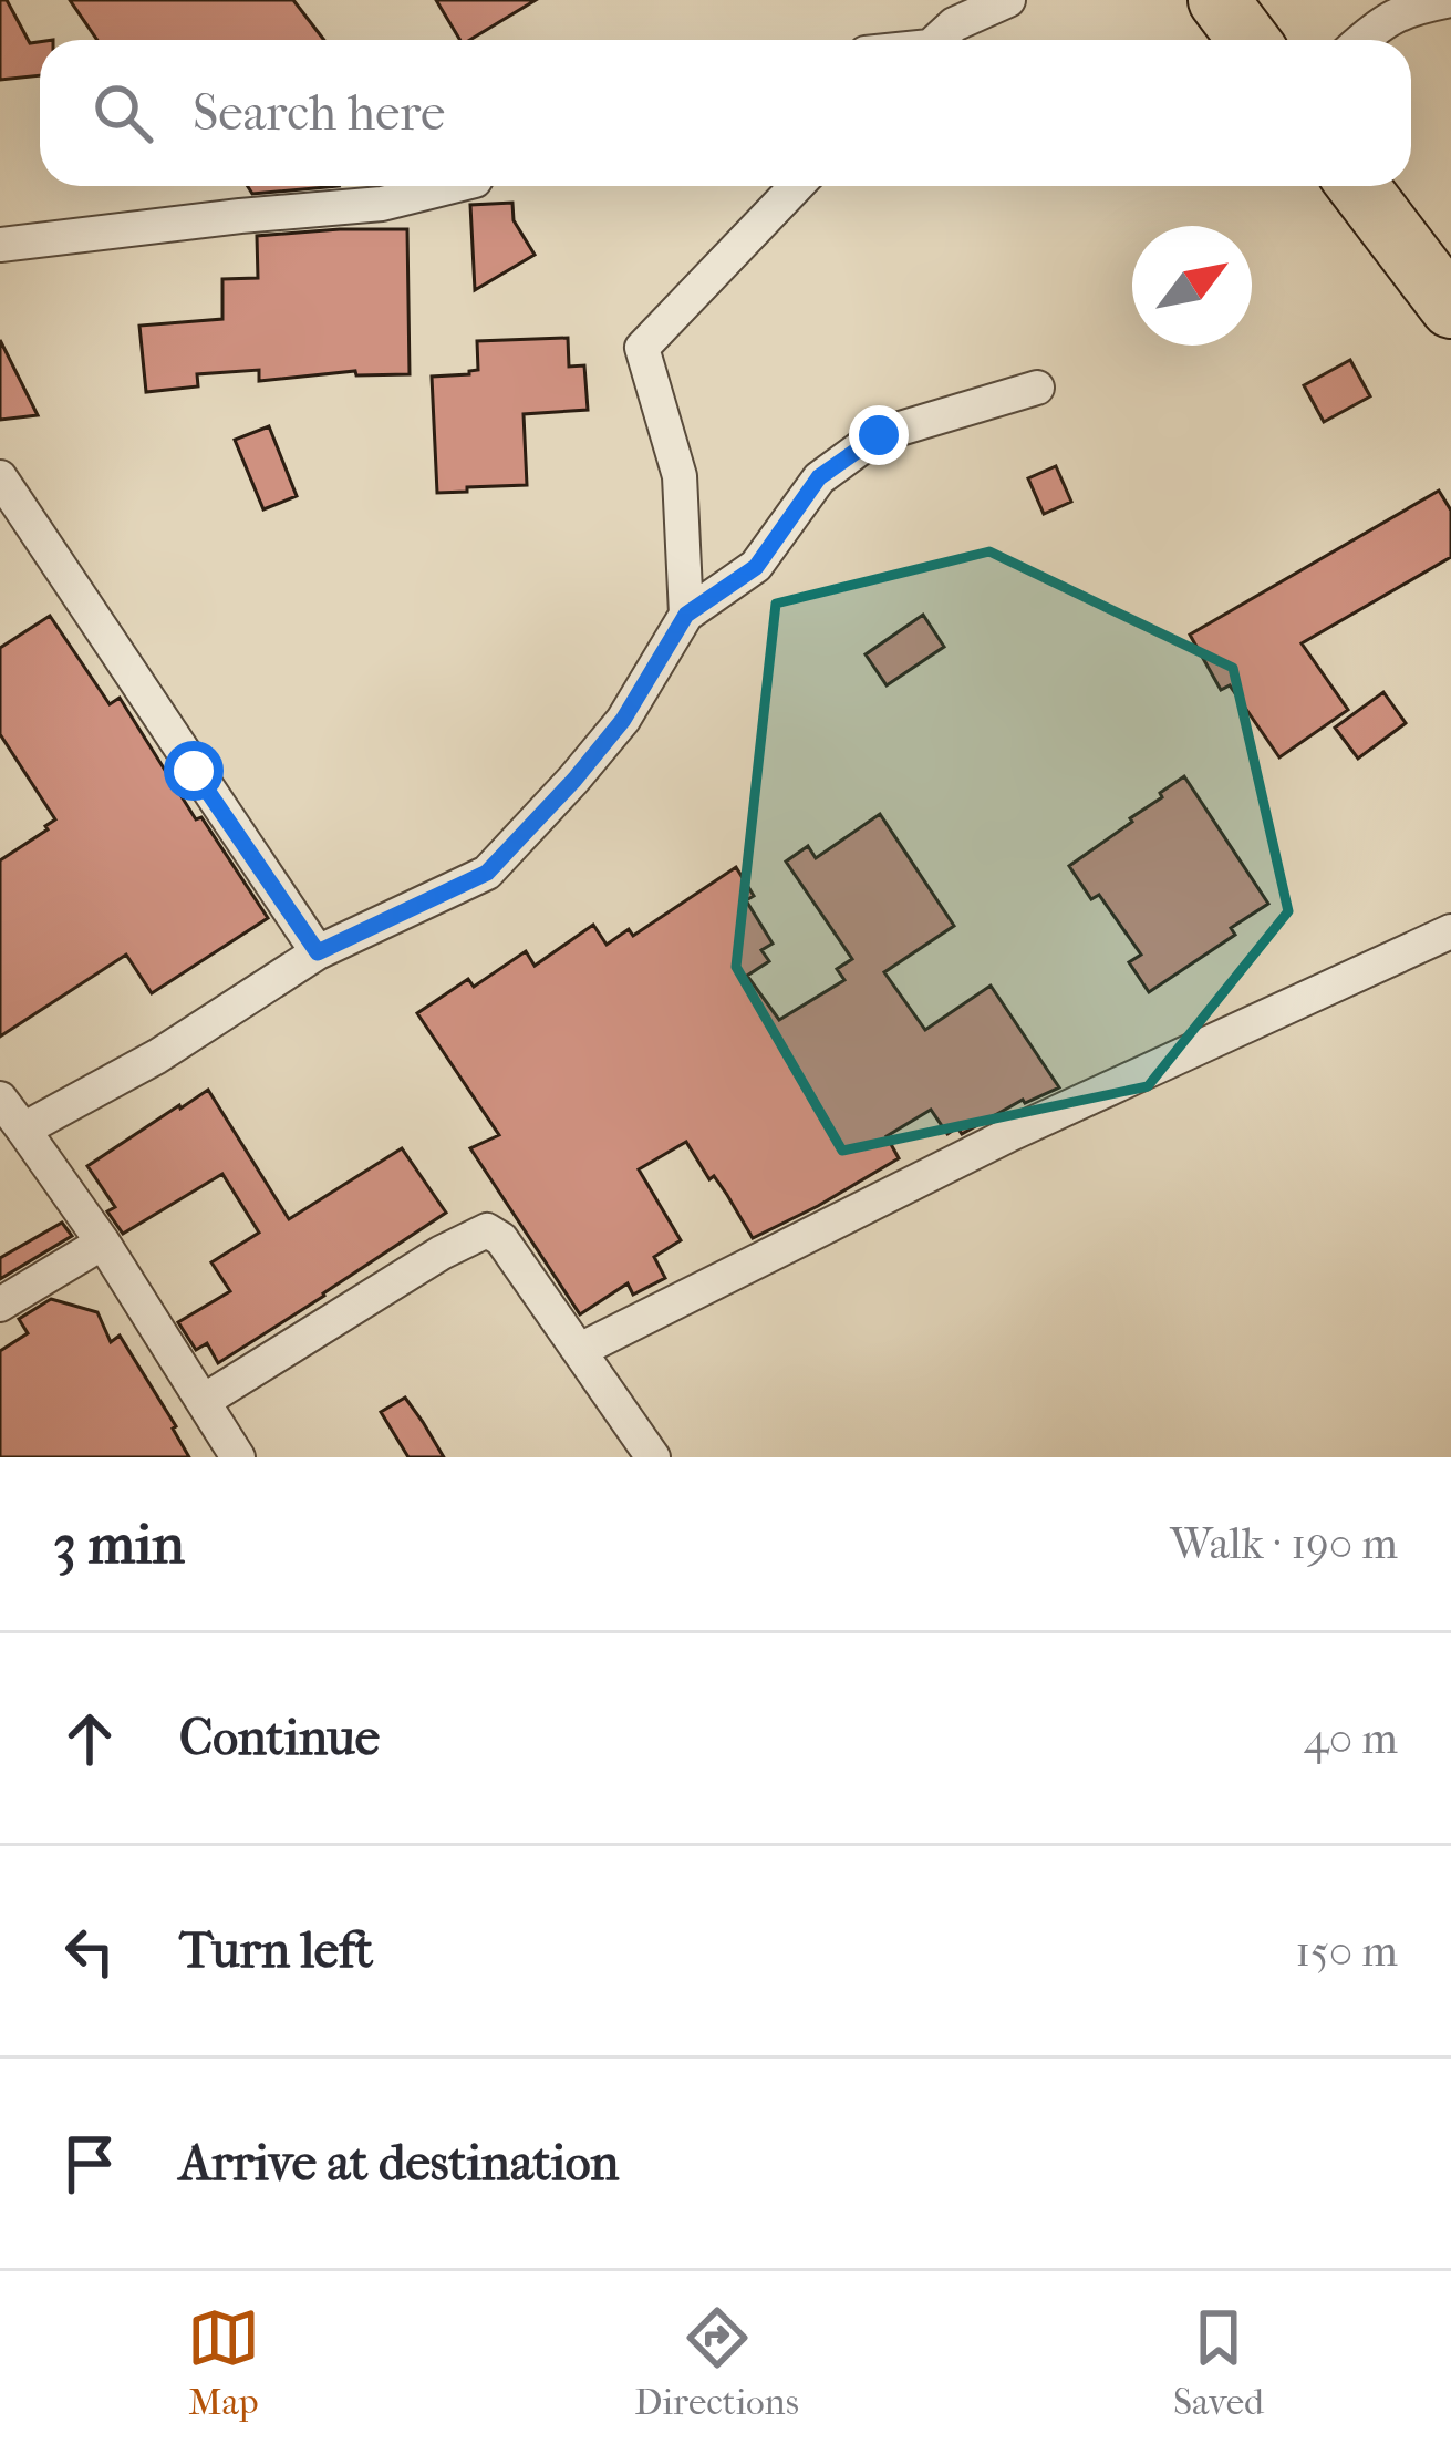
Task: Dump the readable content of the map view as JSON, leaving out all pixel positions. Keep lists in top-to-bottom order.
{
  "north": "top right",
  "page": {
    "search": "Search here",
    "heading": ["3 min", "Walk · 190 m"],
    "list": [
      ["Continue", "40 m"],
      ["Turn left", "150 m"],
      "Arrive at destination"
    ],
    "nav": ["Map", "Directions", "Saved"]
  }
}
